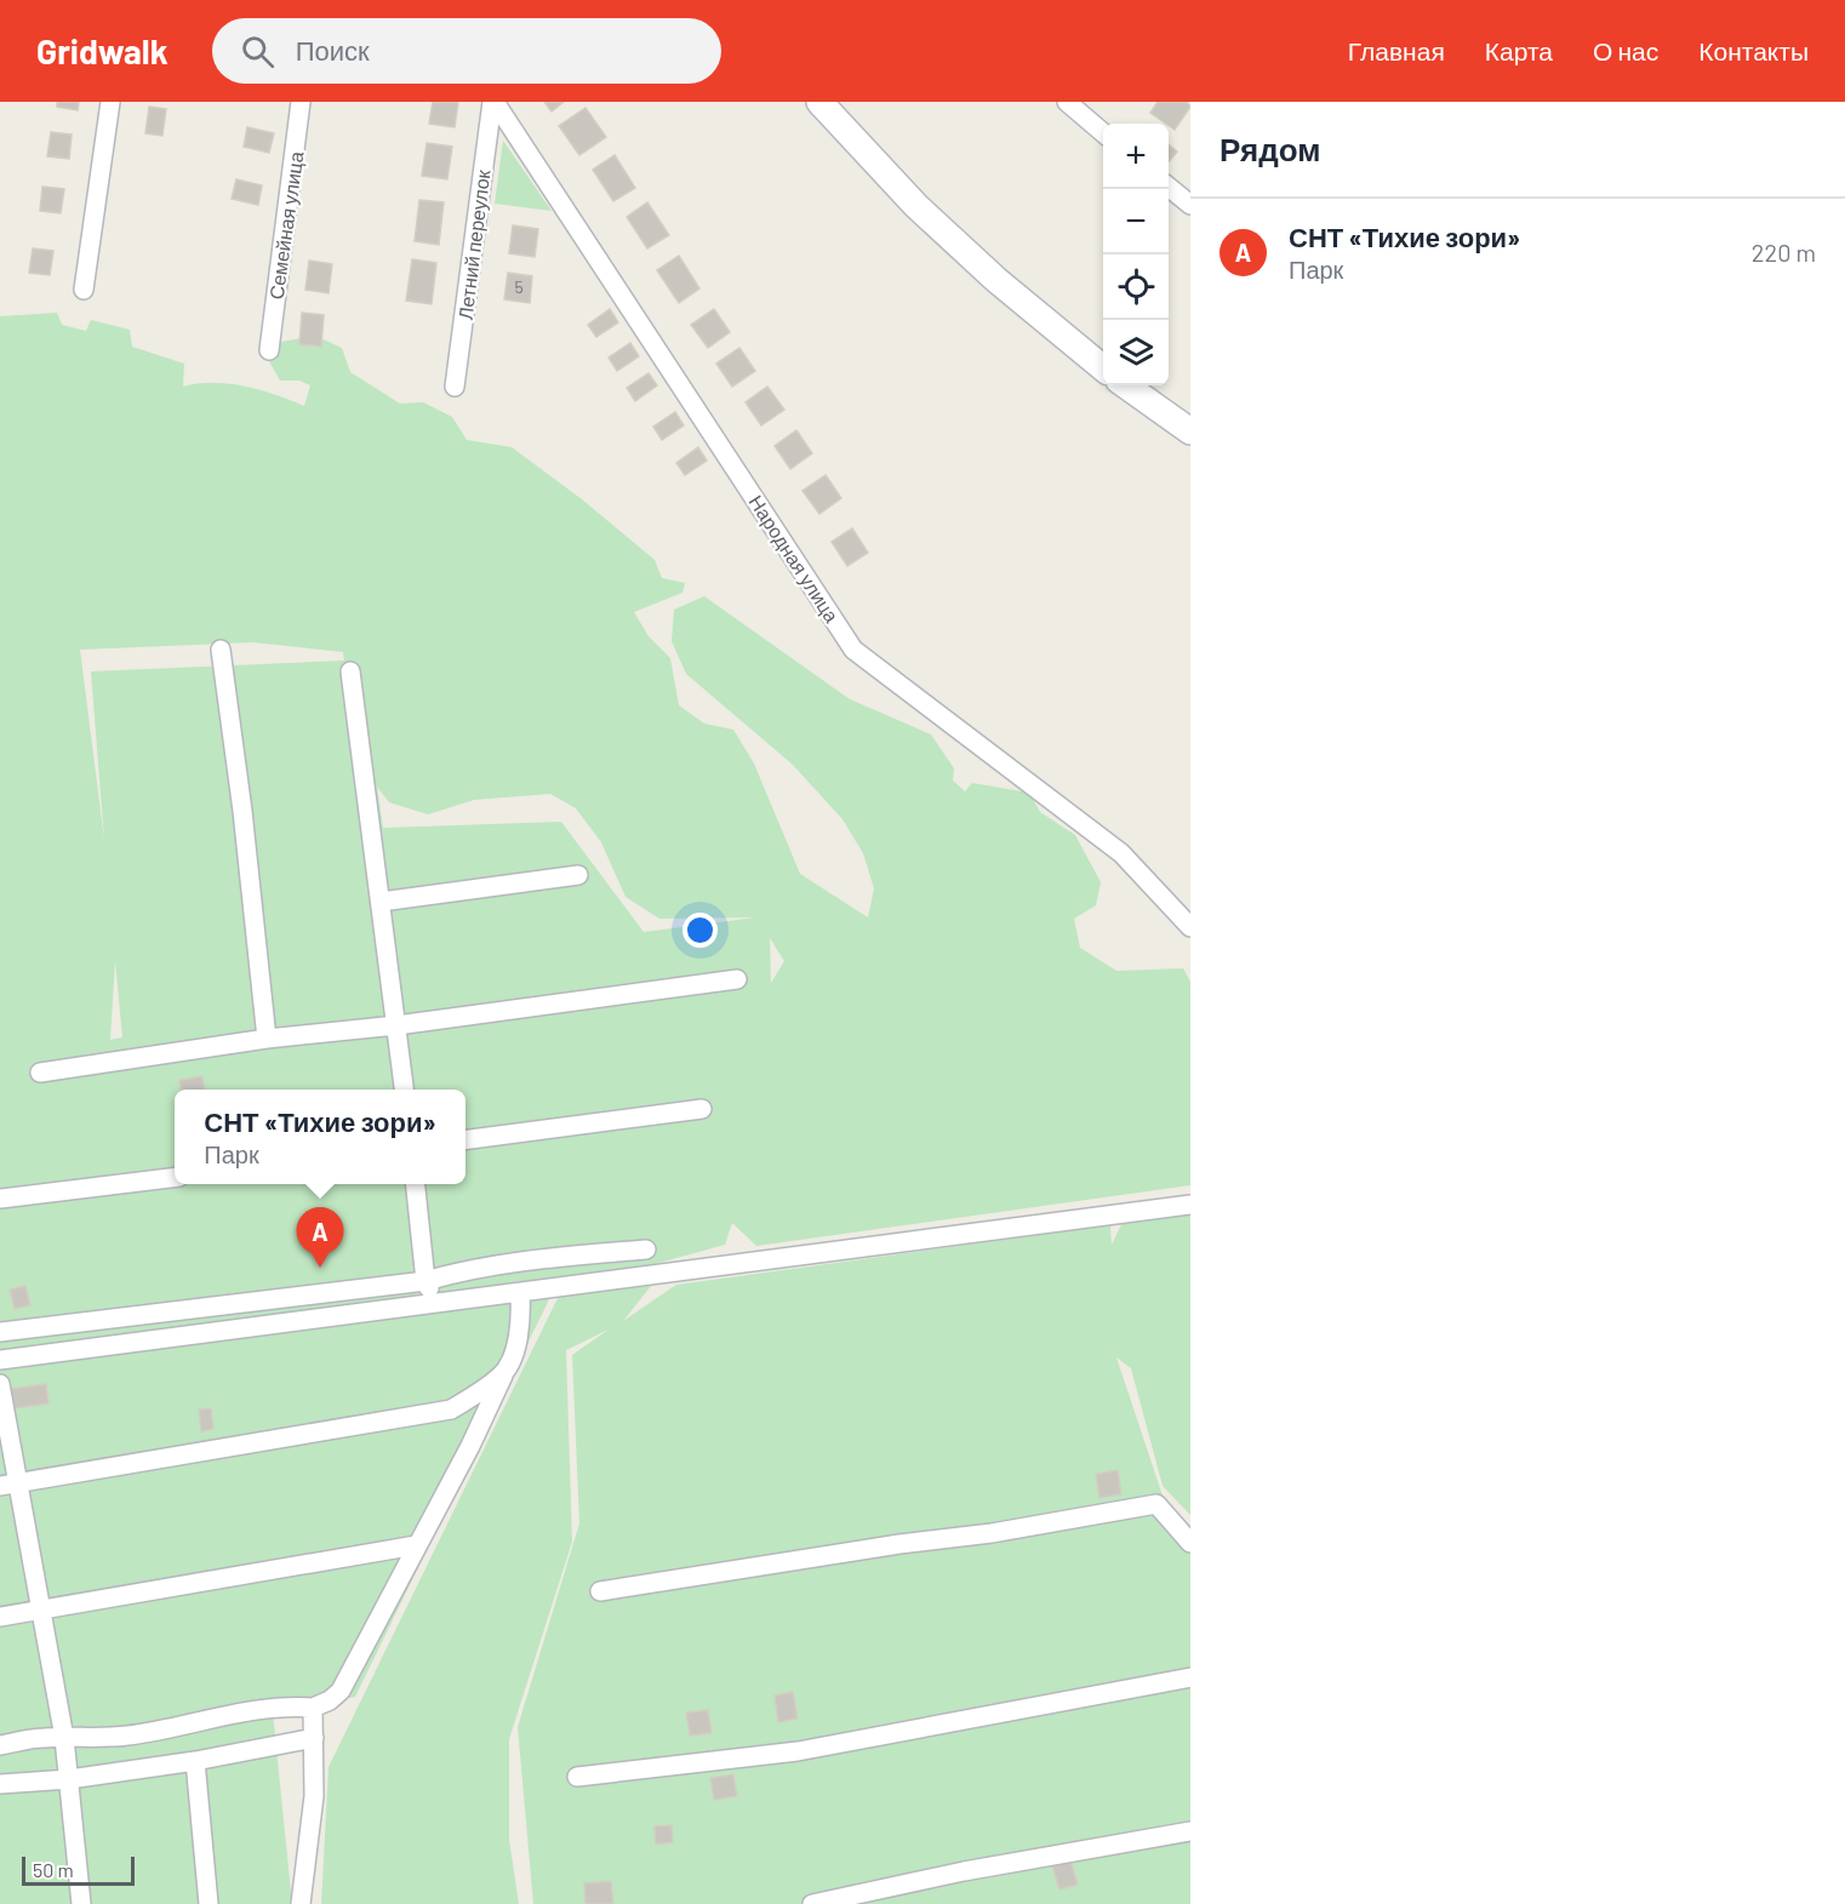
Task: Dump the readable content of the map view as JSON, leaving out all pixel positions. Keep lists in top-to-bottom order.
{
  "streets": {
    "street": ["Семейная улица", "Летний переулок", "Народная улица"]
  },
  "crossings": [
    ["Летний переулок", "Народная улица"]
  ],
  "house_numbers": ["5"],
  "scale_bar": "50 m",
  "page": {
    "header": "Gridwalk",
    "search": "Поиск",
    "nav": [
      "Главная",
      "Карта",
      "О нас",
      "Контакты"
    ],
    "heading": "Рядом",
    "map_buttons": ["+", "−"],
    "list": [
      {
        "mark": "A",
        "name": "СНТ «Тихие зори»",
        "note": "Парк",
        "value": "220 m"
      }
    ],
    "popup": ["СНТ «Тихие зори»", "Парк"],
    "pins": "A",
    "scale": "50 m"
  }
}
